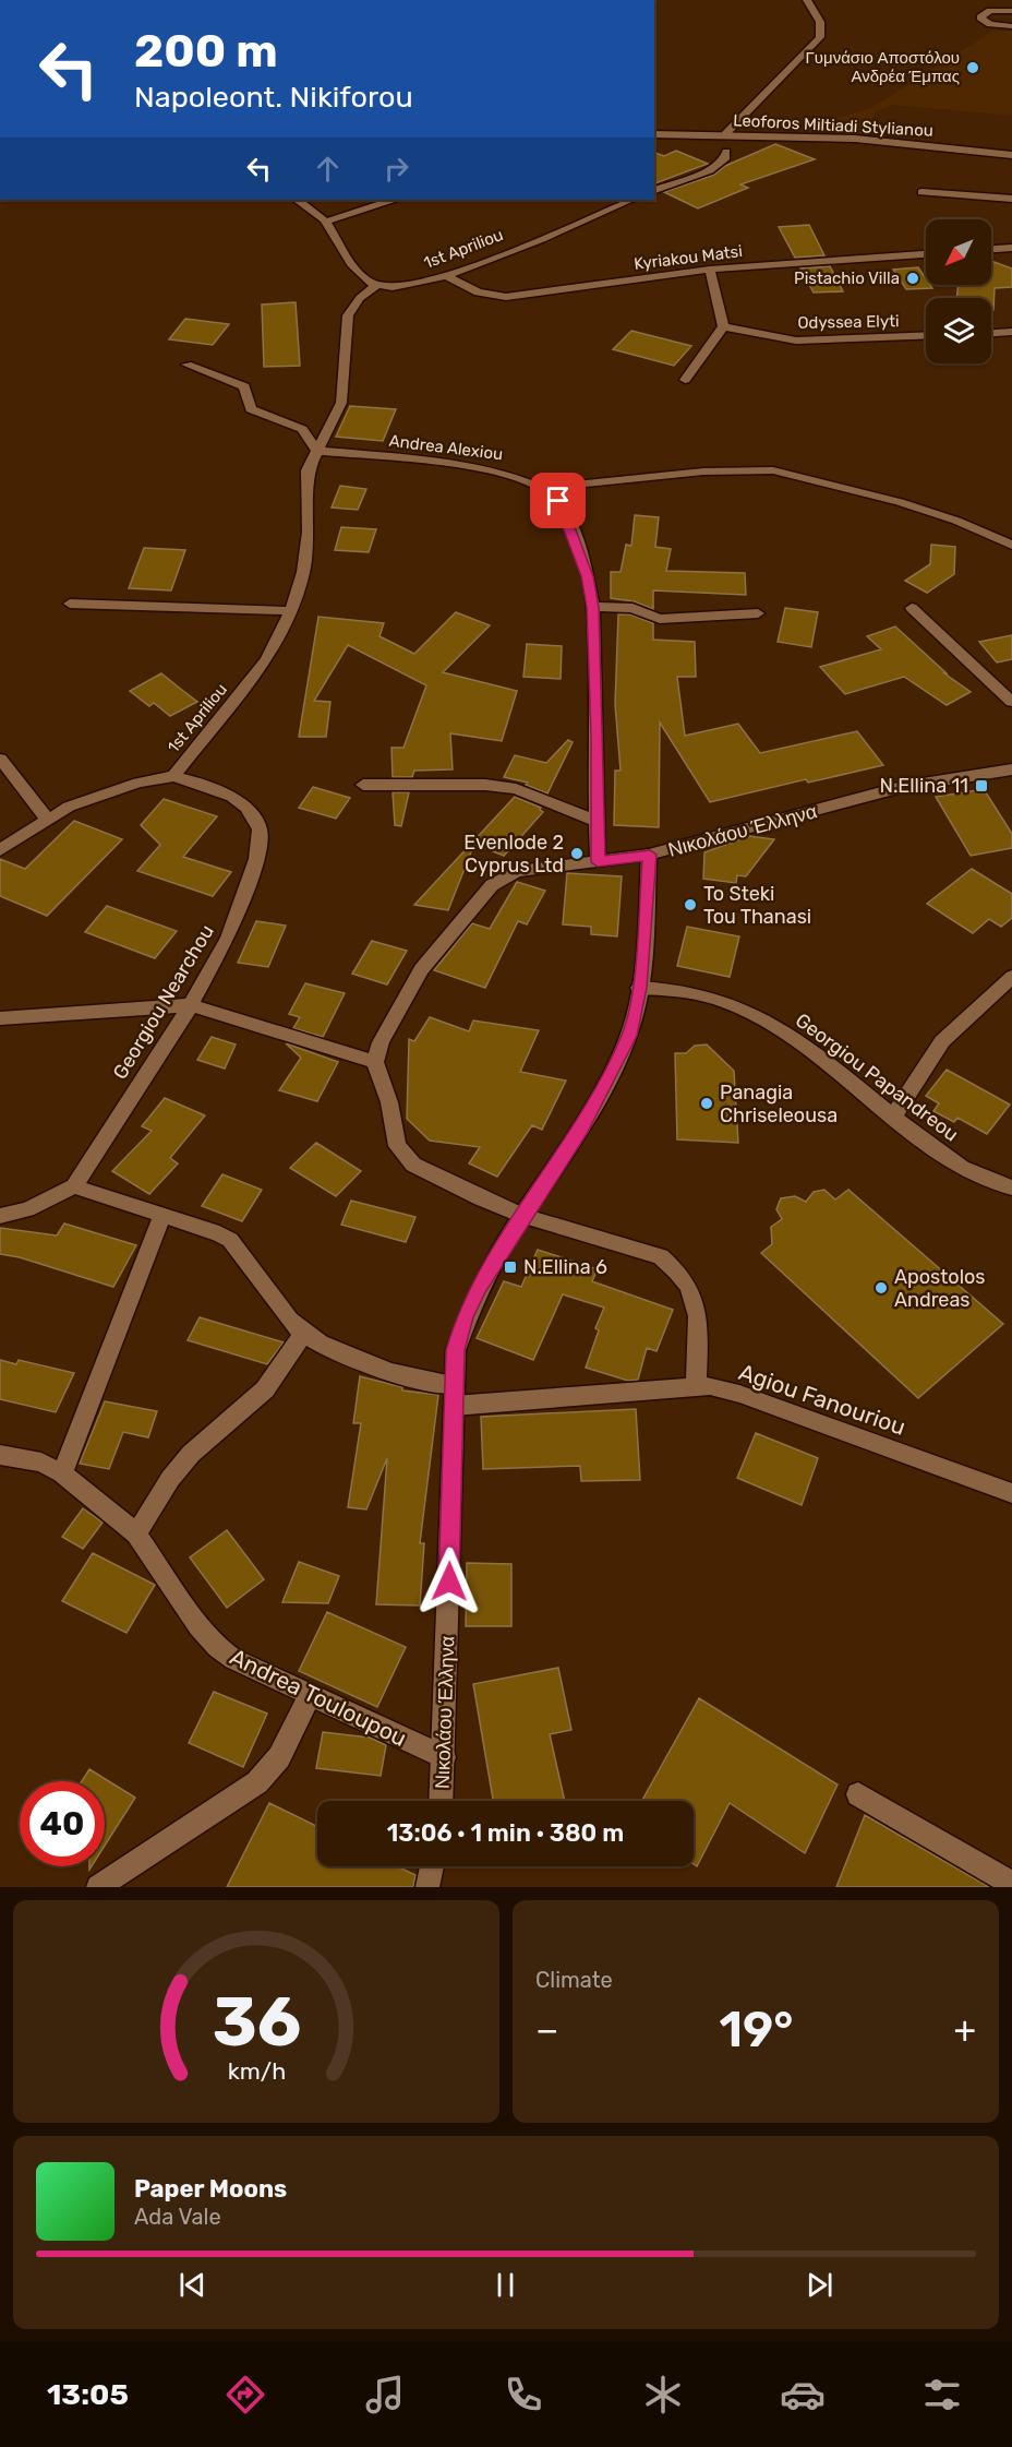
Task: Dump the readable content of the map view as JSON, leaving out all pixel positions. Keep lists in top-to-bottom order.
{
  "streets": {
    "street": [
      "Leoforos Miltiadi Stylianou",
      "1st Apriliou",
      "Kyriakou Matsi",
      "Odyssea Elyti",
      "Andrea Alexiou",
      "Νικολάου Έλληνα",
      "Georgiou Nearchou",
      "Georgiou Papandreou",
      "Agiou Fanouriou",
      "Andrea Touloupou"
    ]
  },
  "crossings": [
    ["1st Apriliou", "Kyriakou Matsi"],
    ["1st Apriliou", "Andrea Alexiou"],
    ["1st Apriliou", "Georgiou Nearchou"],
    ["Νικολάου Έλληνα", "Georgiou Papandreou"],
    ["Νικολάου Έλληνα", "Agiou Fanouriou"],
    ["Νικολάου Έλληνα", "Andrea Touloupou"]
  ],
  "places": {
    "other": [
      "Γυμνάσιο Αποστόλου Ανδρέα Έμπας",
      "Pistachio Villa",
      "Evenlode 2 Cyprus Ltd",
      "To Steki Tou Thanasi",
      "Panagia Chriseleousa",
      "Apostolos Andreas"
    ],
    "transit": ["N.Ellina 11", "N.Ellina 6"]
  },
  "north": "bottom left",
  "page": {
    "turn": ["200 m", "Napoleont. Nikiforou"],
    "limit": "40",
    "trip": "13:06 · 1 min · 380 m",
    "tile": "Climate",
    "heat": ["−", "19°", "+"],
    "song": ["Paper Moons", "Ada Vale"],
    "tabs": "13:05",
    "gauge": ["36", "km/h"]
  }
}
